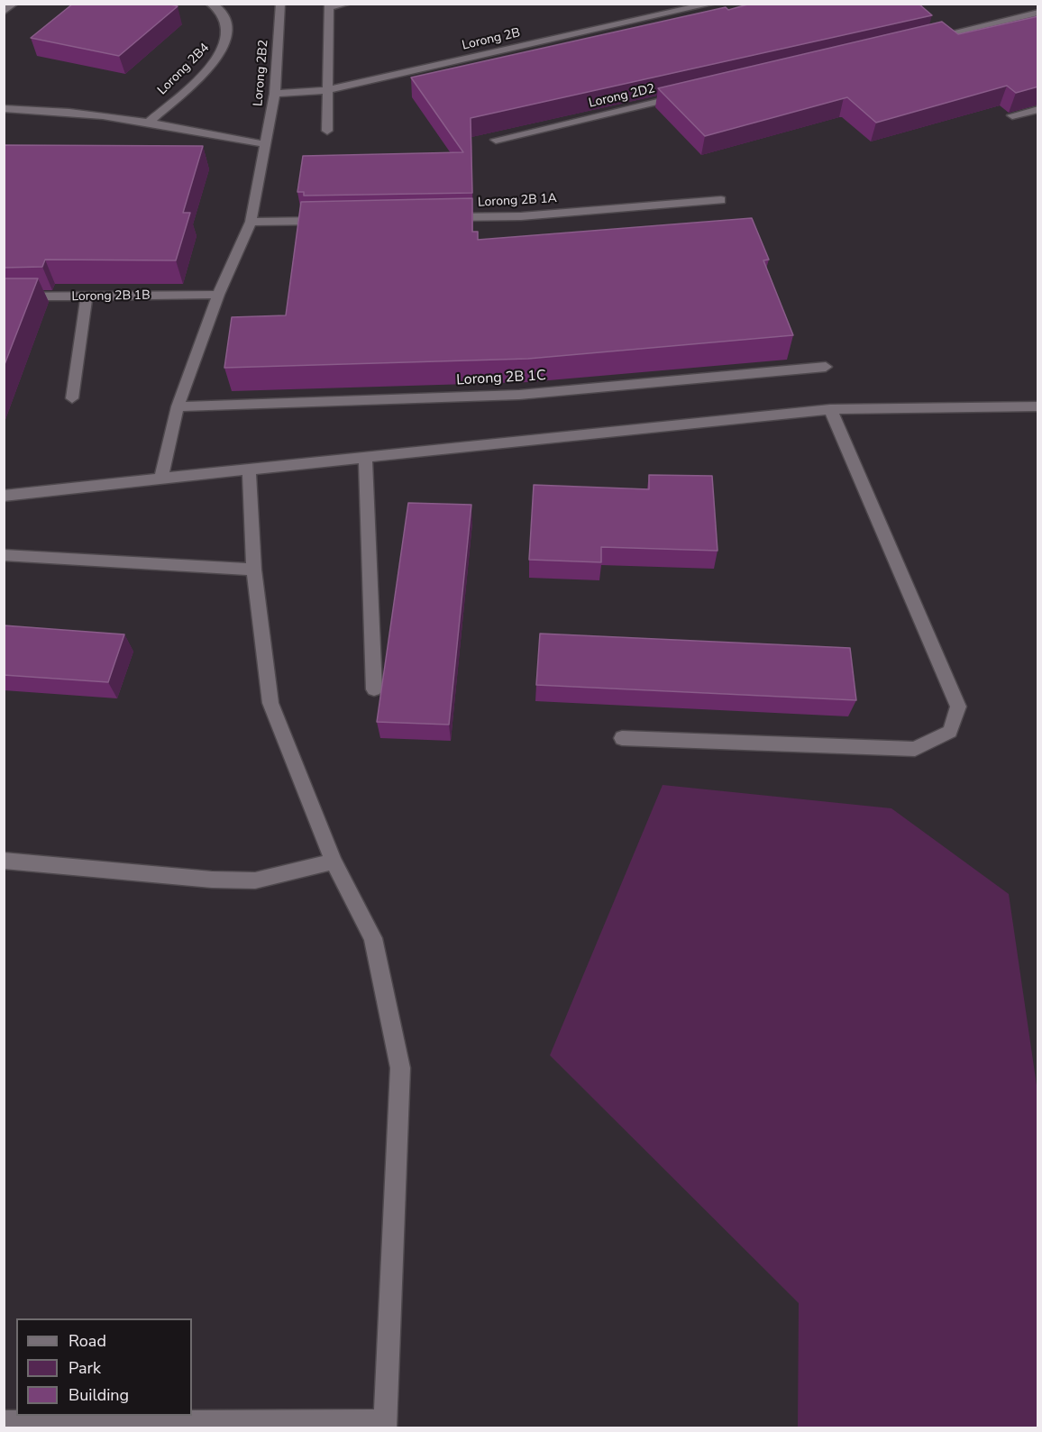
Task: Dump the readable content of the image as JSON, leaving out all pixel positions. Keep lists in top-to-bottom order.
{
  "streets": {
    "street": [
      "Lorong 2B",
      "Lorong 2B4",
      "Lorong 2B2",
      "Lorong 2D2",
      "Lorong 2B 1A",
      "Lorong 2B 1B",
      "Lorong 2B 1C"
    ]
  },
  "crossings": [
    ["Lorong 2B", "Lorong 2B2"],
    ["Lorong 2B2", "Lorong 2B 1B"],
    ["Lorong 2B2", "Lorong 2B 1C"]
  ],
  "legend": ["Road", "Park", "Building"]
}
